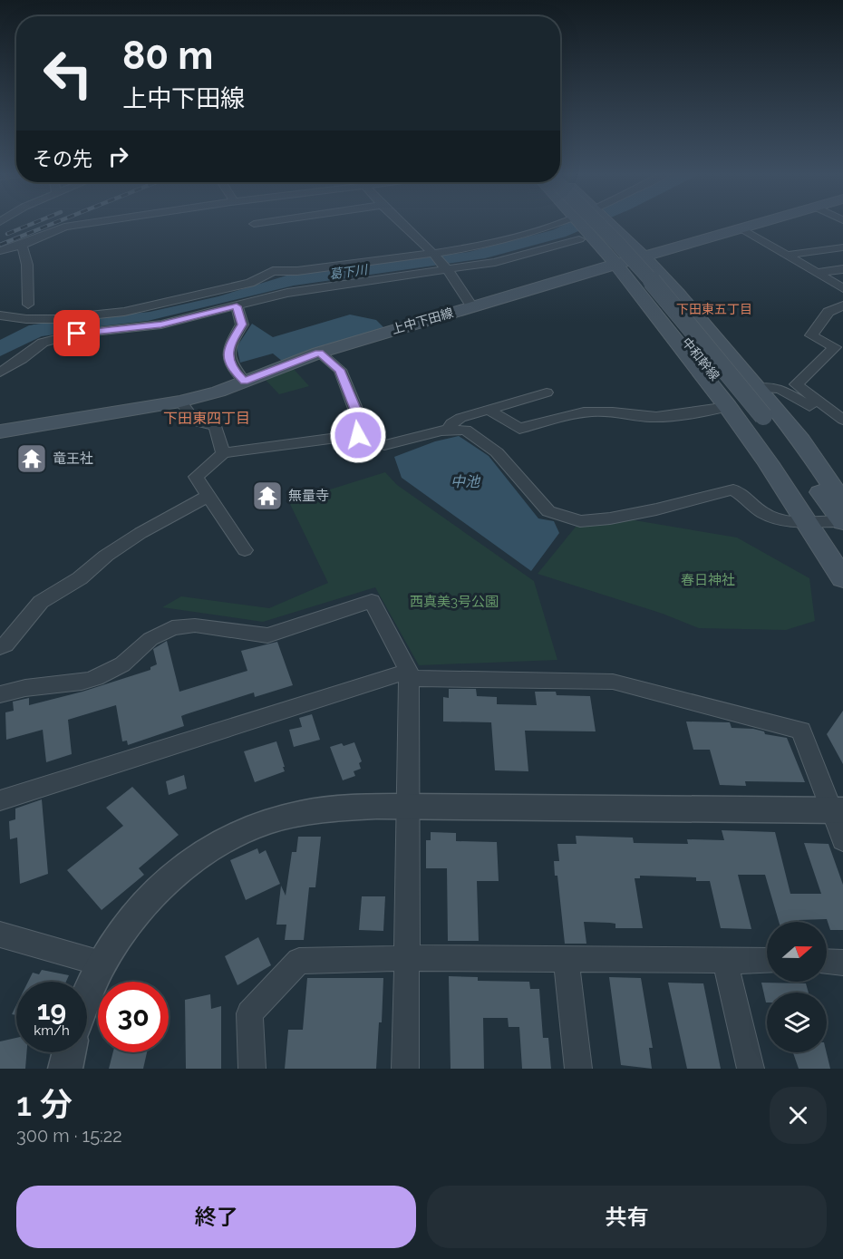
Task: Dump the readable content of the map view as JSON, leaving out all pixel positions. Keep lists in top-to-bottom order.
{
  "streets": {
    "main road": ["上中下田線", "中和幹線"]
  },
  "districts": ["下田東五丁目", "下田東四丁目"],
  "water": ["葛下川", "中池"],
  "parks": ["春日神社", "西真美3号公園"],
  "places": {
    "temple": ["竜王社", "無量寺"]
  },
  "north": "right",
  "page": {
    "turn": ["80 m", "上中下田線"],
    "then": "その先",
    "speed": "19 km/h",
    "limit": "30",
    "heading": ["1 分", "300 m · 15:22"],
    "buttons": ["終了", "共有"]
  }
}
